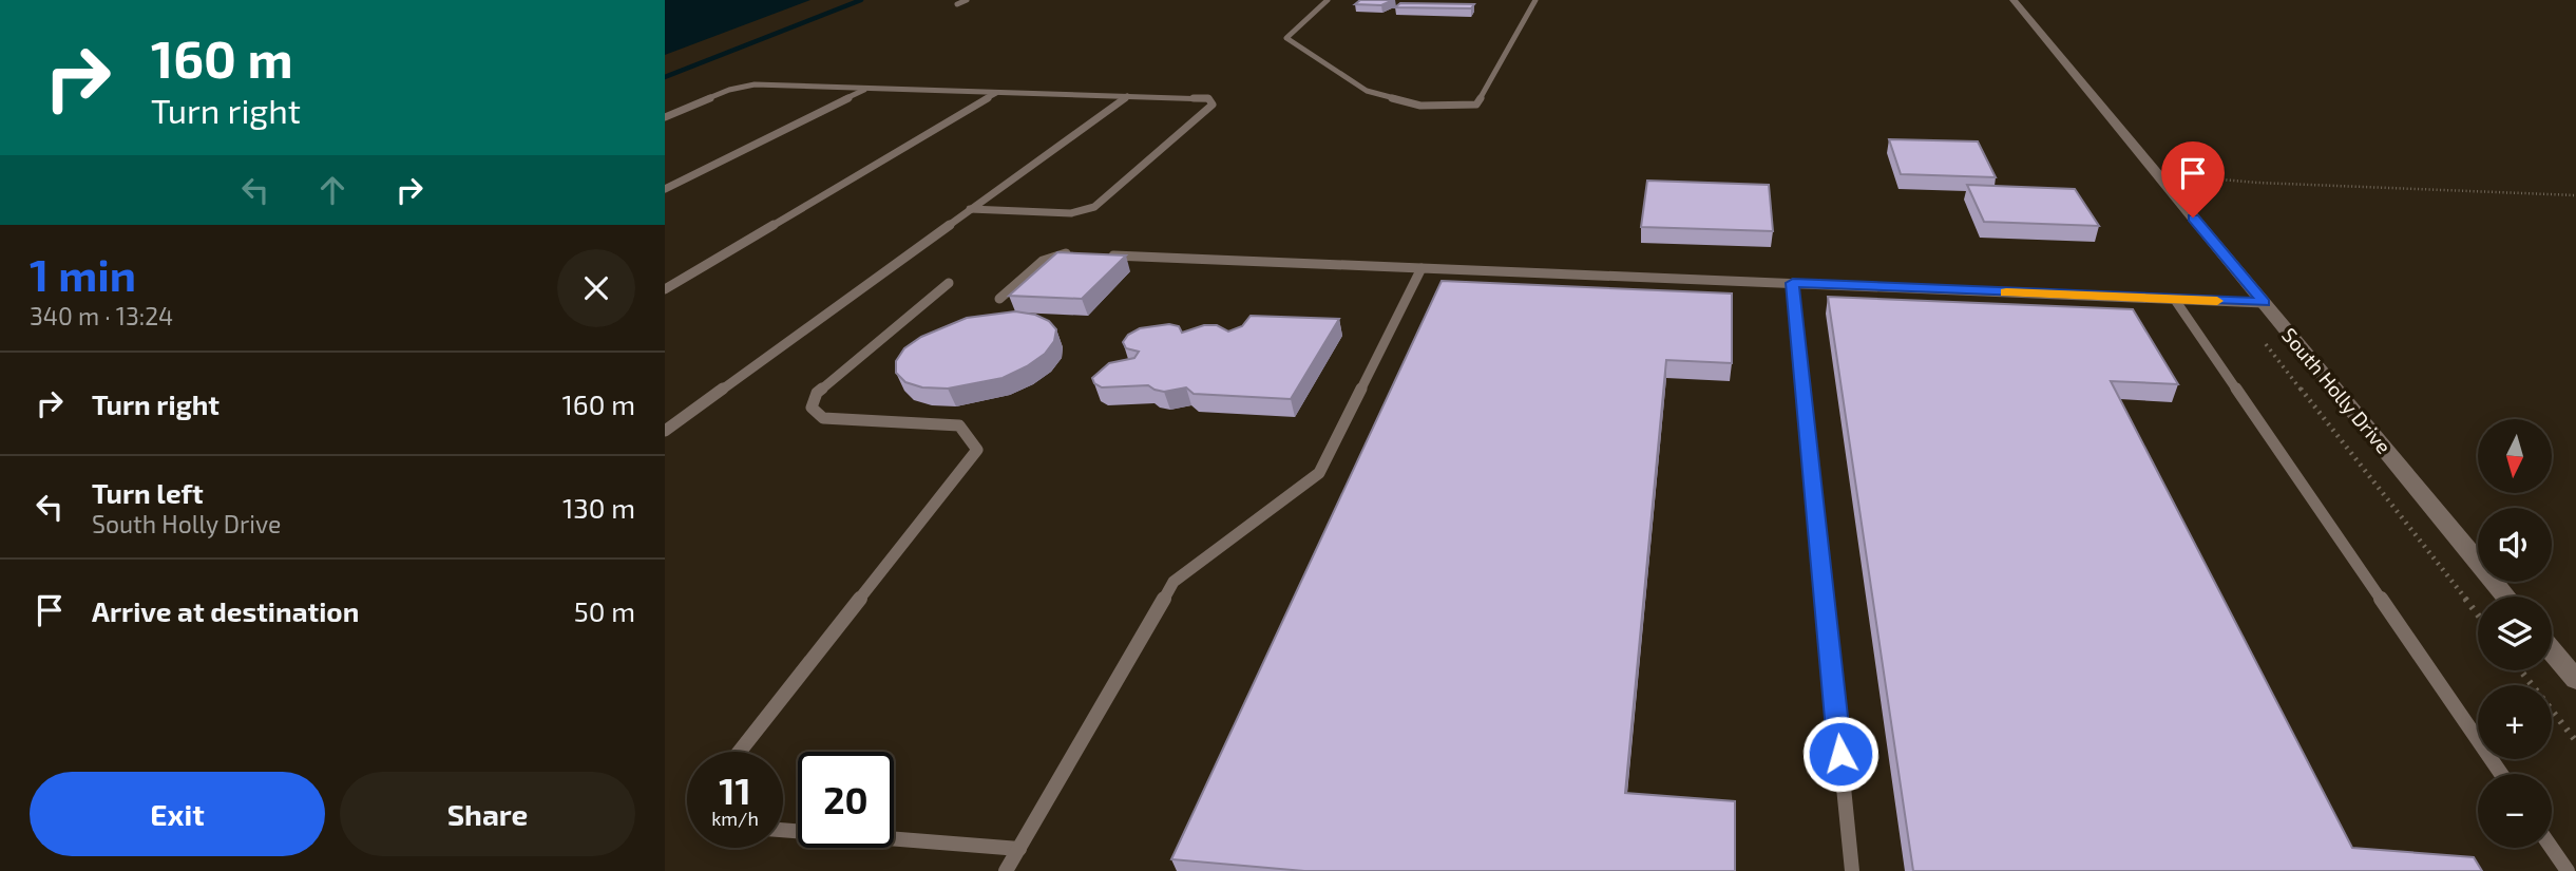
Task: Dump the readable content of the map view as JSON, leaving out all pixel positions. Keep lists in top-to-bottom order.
{
  "streets": {
    "street": ["South Holly Drive"]
  },
  "north": "bottom",
  "page": {
    "turn": ["160 m", "Turn right"],
    "heading": ["1 min", "340 m · 13:24"],
    "list": [
      {
        "name": "Turn right",
        "value": "160 m"
      },
      {
        "name": "Turn left",
        "note": "South Holly Drive",
        "value": "130 m"
      },
      {
        "name": "Arrive at destination",
        "value": "50 m"
      }
    ],
    "map_buttons": ["+", "−"],
    "speed": "11 km/h",
    "limit": "20",
    "buttons": ["Exit", "Share"]
  }
}
